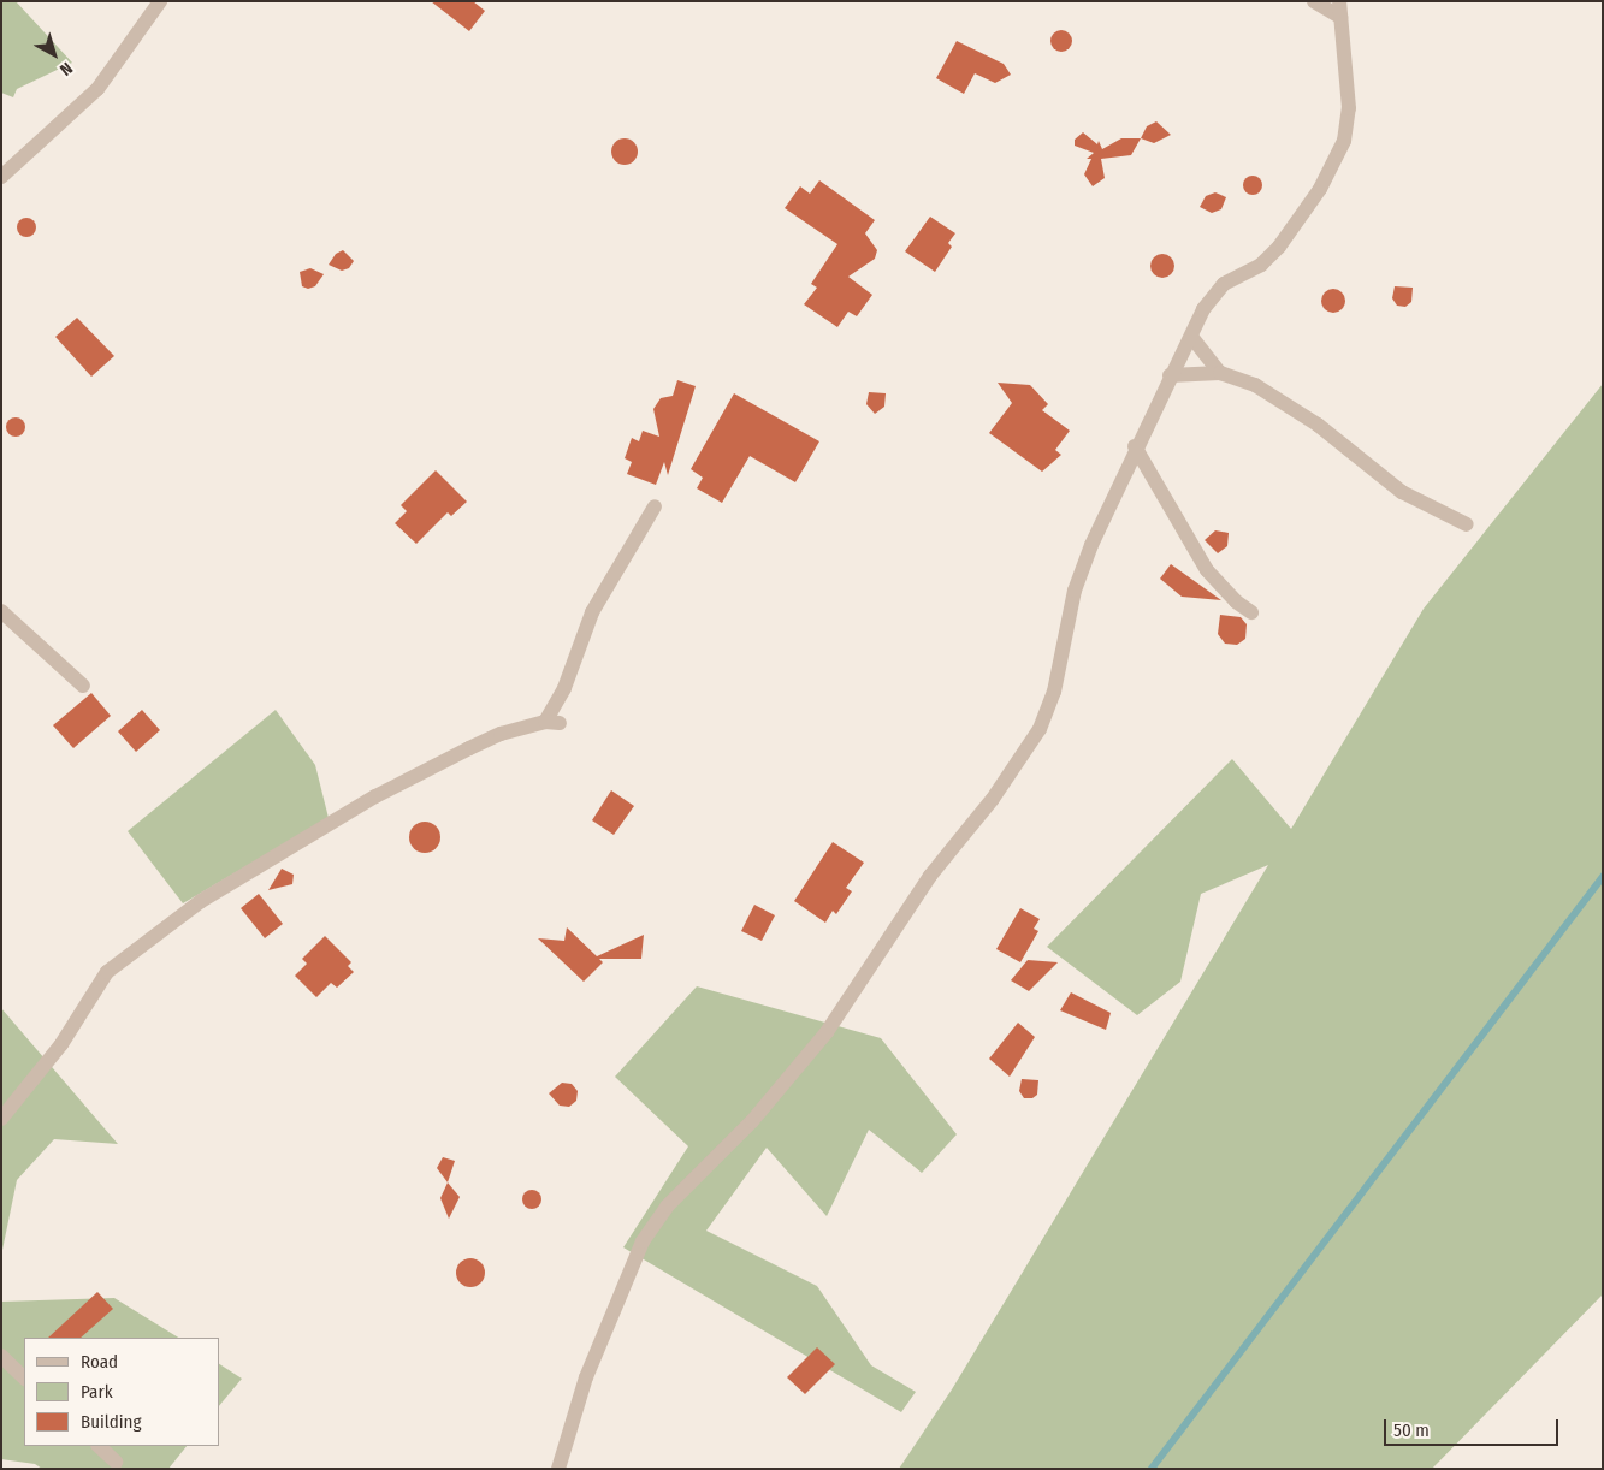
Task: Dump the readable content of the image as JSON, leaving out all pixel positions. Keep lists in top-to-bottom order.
{
  "legend": ["Road", "Park", "Building"],
  "scale_bar": "50 m",
  "north": "bottom right"
}
